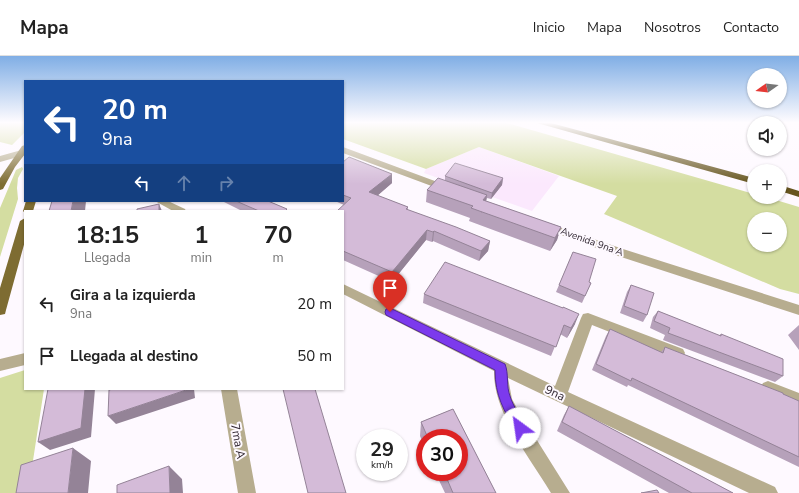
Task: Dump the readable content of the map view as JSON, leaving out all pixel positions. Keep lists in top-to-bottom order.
{
  "streets": {
    "street": ["Avenida 9na A", "9na", "7ma A"]
  },
  "north": "left",
  "page": {
    "header": "Mapa",
    "nav": [
      "Inicio",
      "Mapa",
      "Nosotros",
      "Contacto"
    ],
    "map_buttons": ["+", "−"],
    "turn": ["20 m", "9na"],
    "eta": [
      "18:15",
      "Llegada",
      "1",
      "min",
      "70",
      "m"
    ],
    "list": [
      {
        "name": "Gira a la izquierda",
        "note": "9na",
        "value": "20 m"
      },
      {
        "name": "Llegada al destino",
        "value": "50 m"
      }
    ],
    "speed": "29 km/h",
    "limit": "30"
  }
}
